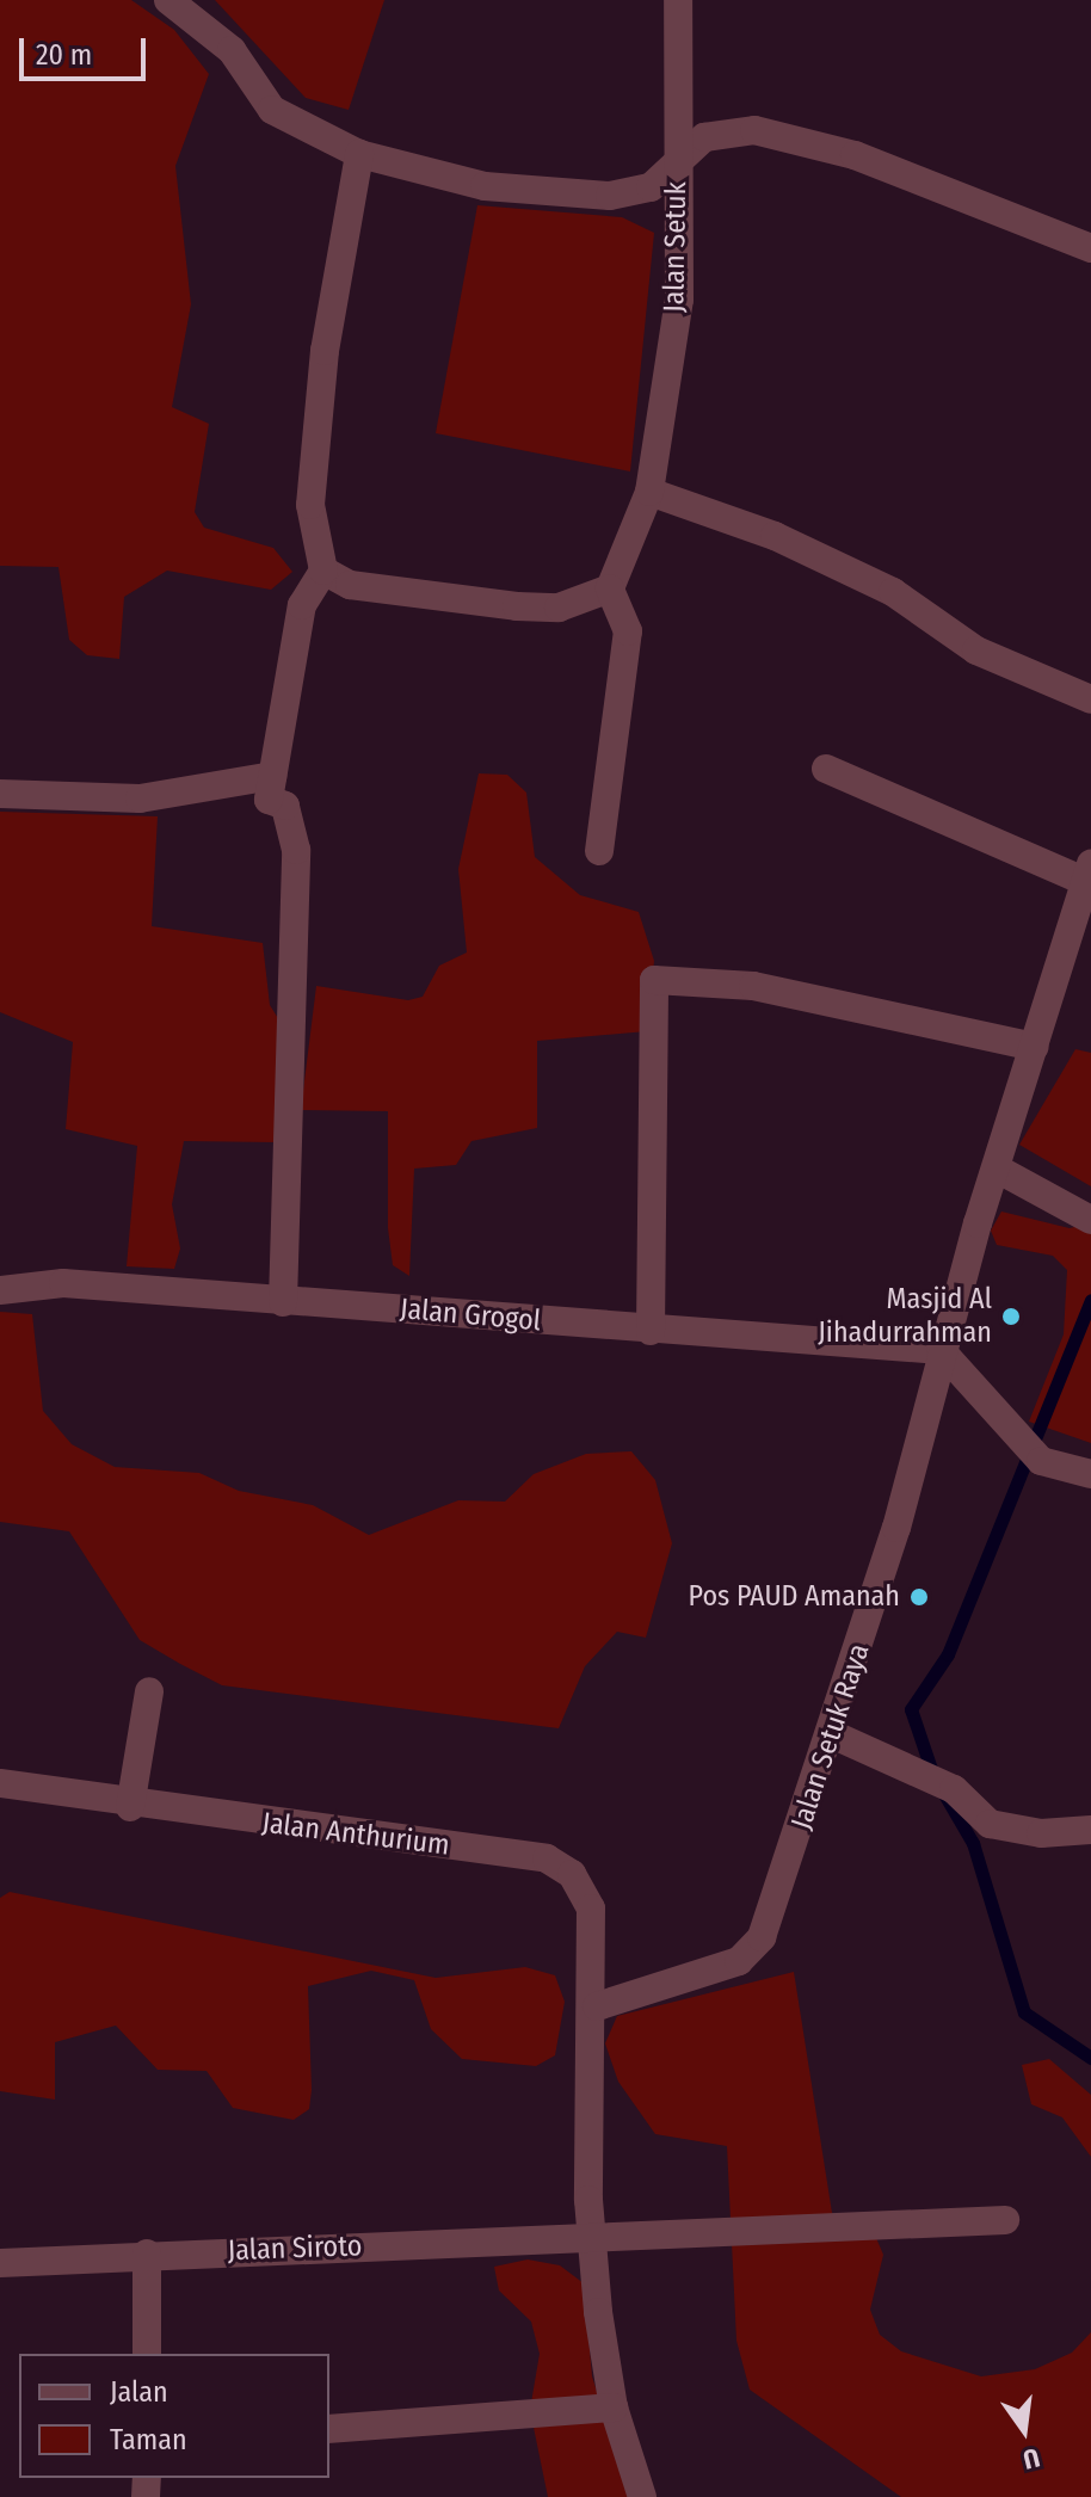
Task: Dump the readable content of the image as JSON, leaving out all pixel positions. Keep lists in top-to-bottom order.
{
  "streets": {
    "street": [
      "Jalan Setuk",
      "Jalan Grogol",
      "Jalan Setuk Raya",
      "Jalan Anthurium",
      "Jalan Siroto"
    ]
  },
  "crossings": [
    ["Jalan Grogol", "Jalan Setuk Raya"],
    ["Jalan Setuk Raya", "Jalan Anthurium"],
    ["Jalan Anthurium", "Jalan Siroto"]
  ],
  "places": ["Masjid Al Jihadurrahman", "Pos PAUD Amanah"],
  "legend": ["Jalan", "Taman"],
  "scale_bar": "20 m",
  "north": "bottom"
}
